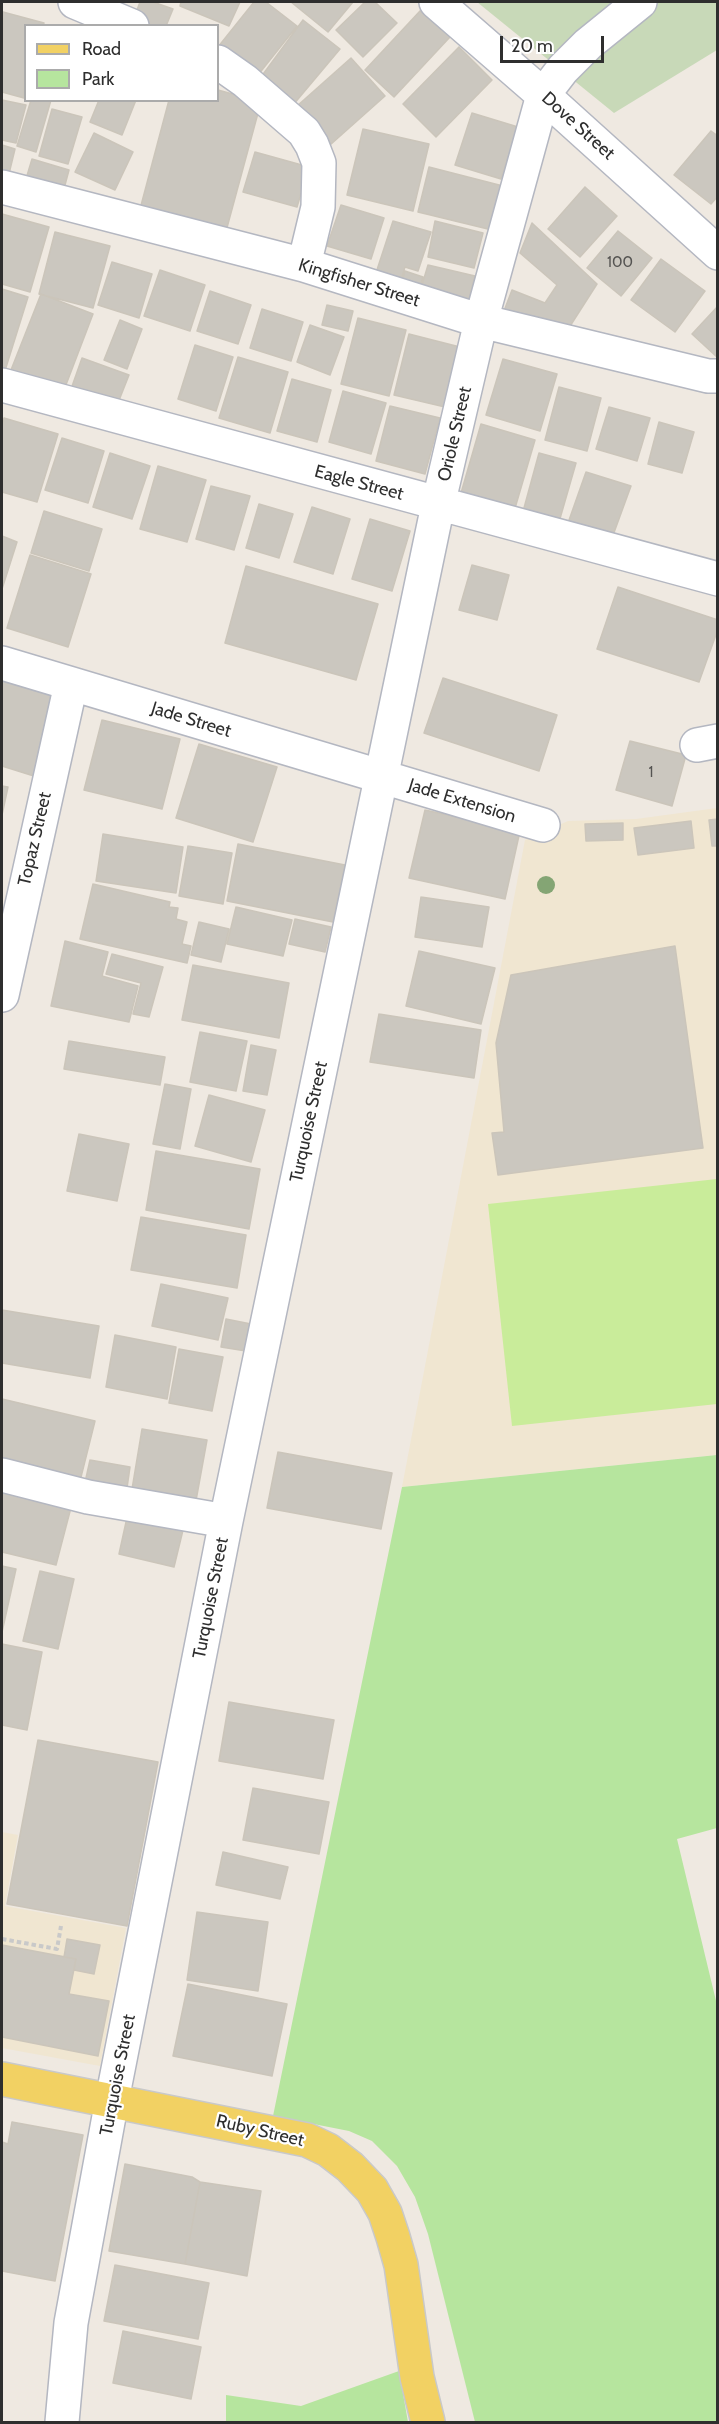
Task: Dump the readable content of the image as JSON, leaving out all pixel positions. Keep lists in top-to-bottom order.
{
  "streets": {
    "main road": ["Ruby Street"],
    "street": [
      "Dove Street",
      "Kingfisher Street",
      "Oriole Street",
      "Eagle Street",
      "Jade Street",
      "Jade Extension",
      "Topaz Street",
      "Turquoise Street"
    ]
  },
  "crossings": [
    ["Dove Street", "Oriole Street"],
    ["Kingfisher Street", "Oriole Street"],
    ["Oriole Street", "Eagle Street"],
    ["Oriole Street", "Jade Street"],
    ["Oriole Street", "Jade Extension"],
    ["Oriole Street", "Turquoise Street"],
    ["Jade Street", "Jade Extension"],
    ["Jade Street", "Topaz Street"],
    ["Jade Street", "Turquoise Street"],
    ["Jade Extension", "Turquoise Street"],
    ["Turquoise Street", "Ruby Street"]
  ],
  "house_numbers": ["100", "1"],
  "legend": ["Road", "Park"],
  "scale_bar": "20 m"
}
